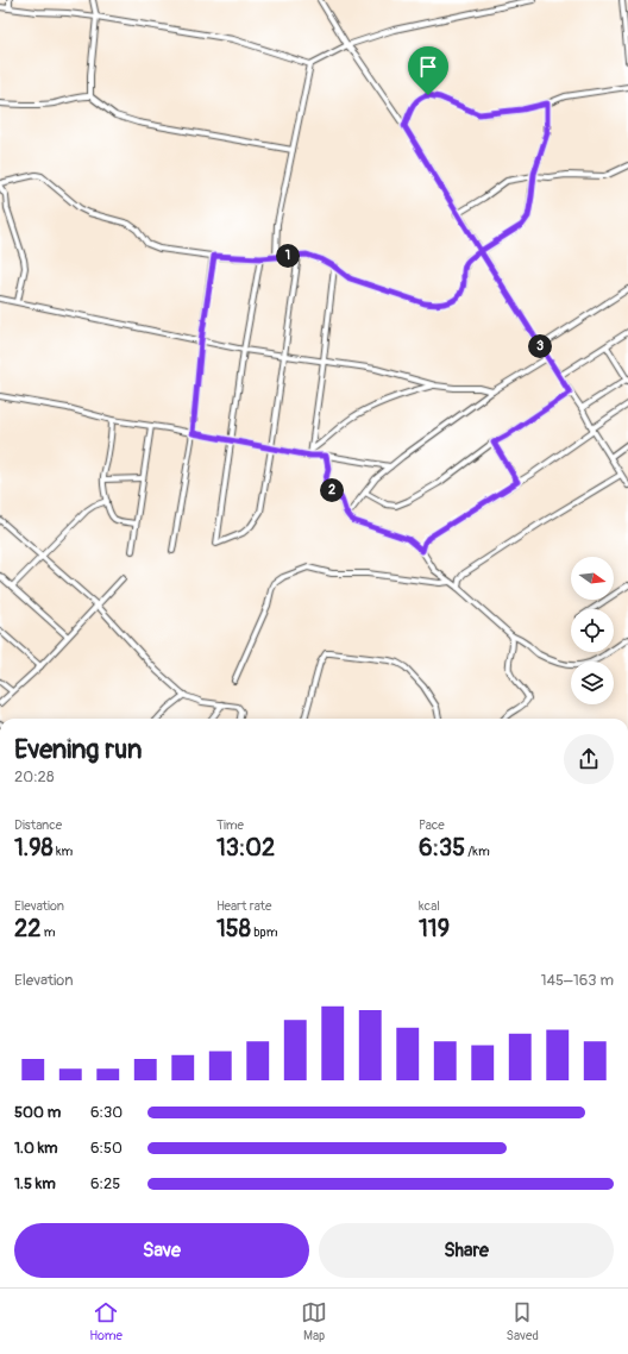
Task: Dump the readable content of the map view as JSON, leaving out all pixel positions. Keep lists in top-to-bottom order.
{
  "north": "right",
  "page": {
    "pins": ["1", "3", "2"],
    "heading": ["Evening run", "20:28"],
    "stats": [
      ["Distance", "1.98 km"],
      ["Time", "13:02"],
      ["Pace", "6:35 /km"],
      ["Elevation", "22 m"],
      ["Heart rate", "158 bpm"],
      ["kcal", "119"]
    ],
    "chart": ["Elevation", "145–163 m"],
    "list": [
      {
        "name": "500 m",
        "note": "6:30"
      },
      {
        "name": "1.0 km",
        "note": "6:50"
      },
      {
        "name": "1.5 km",
        "note": "6:25"
      }
    ],
    "buttons": ["Save", "Share"],
    "tabs": ["Home", "Map", "Saved"]
  }
}
